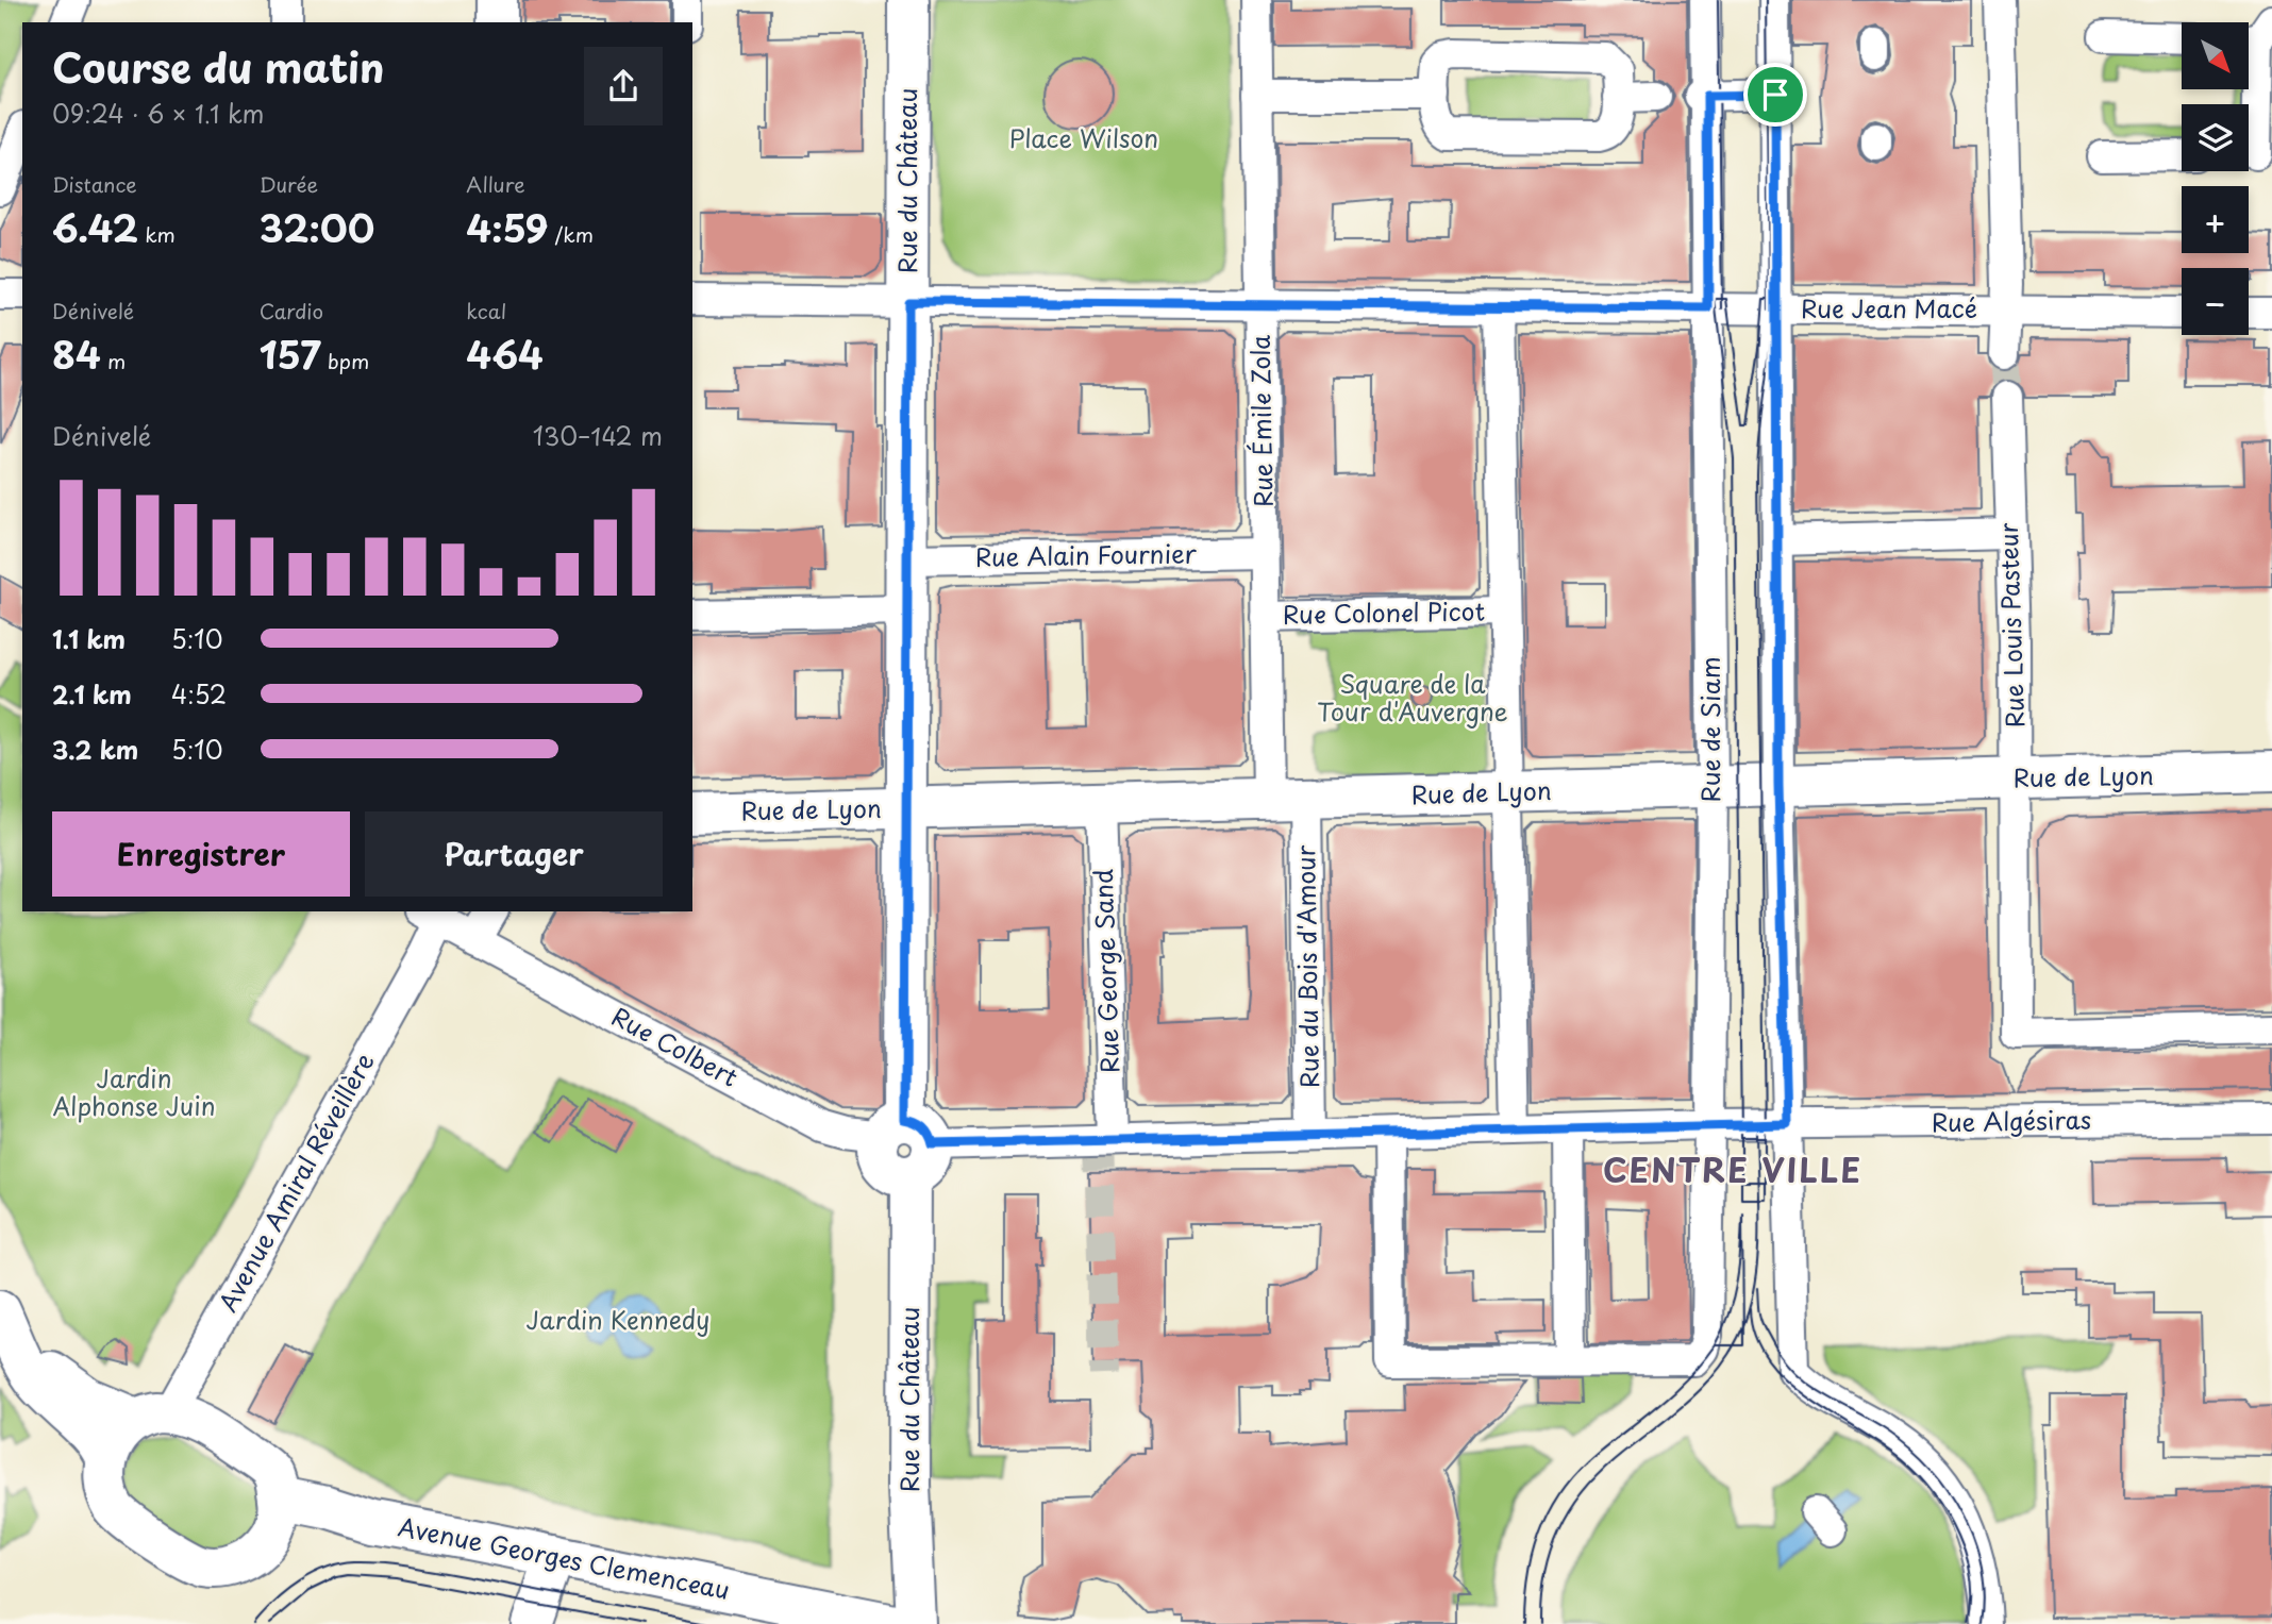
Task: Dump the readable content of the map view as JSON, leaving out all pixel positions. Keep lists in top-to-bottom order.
{
  "streets": {
    "main road": ["Rue du Château", "Rue de Lyon", "Avenue Georges Clemenceau"],
    "street": [
      "Rue Jean Macé",
      "Rue Émile Zola",
      "Rue Alain Fournier",
      "Rue Colonel Picot",
      "Rue Louis Pasteur",
      "Rue de Siam",
      "Rue du Bois d'Amour",
      "Rue George Sand",
      "Rue Colbert",
      "Rue Algésiras",
      "Avenue Amiral Réveillère"
    ]
  },
  "crossings": [
    ["Rue du Château", "Rue Jean Macé"],
    ["Rue du Château", "Rue Alain Fournier"],
    ["Rue du Château", "Rue de Lyon"],
    ["Rue du Château", "Rue Colbert"],
    ["Rue Jean Macé", "Rue Émile Zola"],
    ["Rue Jean Macé", "Rue de Siam"],
    ["Rue Émile Zola", "Rue Alain Fournier"],
    ["Rue Émile Zola", "Rue Colonel Picot"],
    ["Rue Émile Zola", "Rue de Lyon"],
    ["Rue Émile Zola", "Rue du Bois d'Amour"],
    ["Rue Louis Pasteur", "Rue de Lyon"],
    ["Rue de Siam", "Rue de Lyon"],
    ["Rue de Siam", "Rue Colbert"],
    ["Rue de Lyon", "Rue du Bois d'Amour"],
    ["Rue de Lyon", "Rue George Sand"],
    ["Rue du Bois d'Amour", "Rue Colbert"],
    ["Rue George Sand", "Rue Colbert"],
    ["Rue Colbert", "Rue Algésiras"],
    ["Rue Colbert", "Avenue Amiral Réveillère"],
    ["Avenue Amiral Réveillère", "Avenue Georges Clemenceau"]
  ],
  "districts": ["CENTRE VILLE"],
  "parks": [
    "Place Wilson",
    "Square de la Tour d'Auvergne",
    "Jardin Alphonse Juin",
    "Jardin Kennedy"
  ],
  "north": "bottom right",
  "page": {
    "map_buttons": ["+", "−"],
    "heading": ["Course du matin", "09:24 · 6 × 1.1 km"],
    "stats": [
      ["Distance", "6.42 km"],
      ["Durée", "32:00"],
      ["Allure", "4:59 /km"],
      ["Dénivelé", "84 m"],
      ["Cardio", "157 bpm"],
      ["kcal", "464"]
    ],
    "chart": ["Dénivelé", "130–142 m"],
    "list": [
      {
        "name": "1.1 km",
        "note": "5:10"
      },
      {
        "name": "2.1 km",
        "note": "4:52"
      },
      {
        "name": "3.2 km",
        "note": "5:10"
      }
    ],
    "buttons": ["Enregistrer", "Partager"]
  }
}
